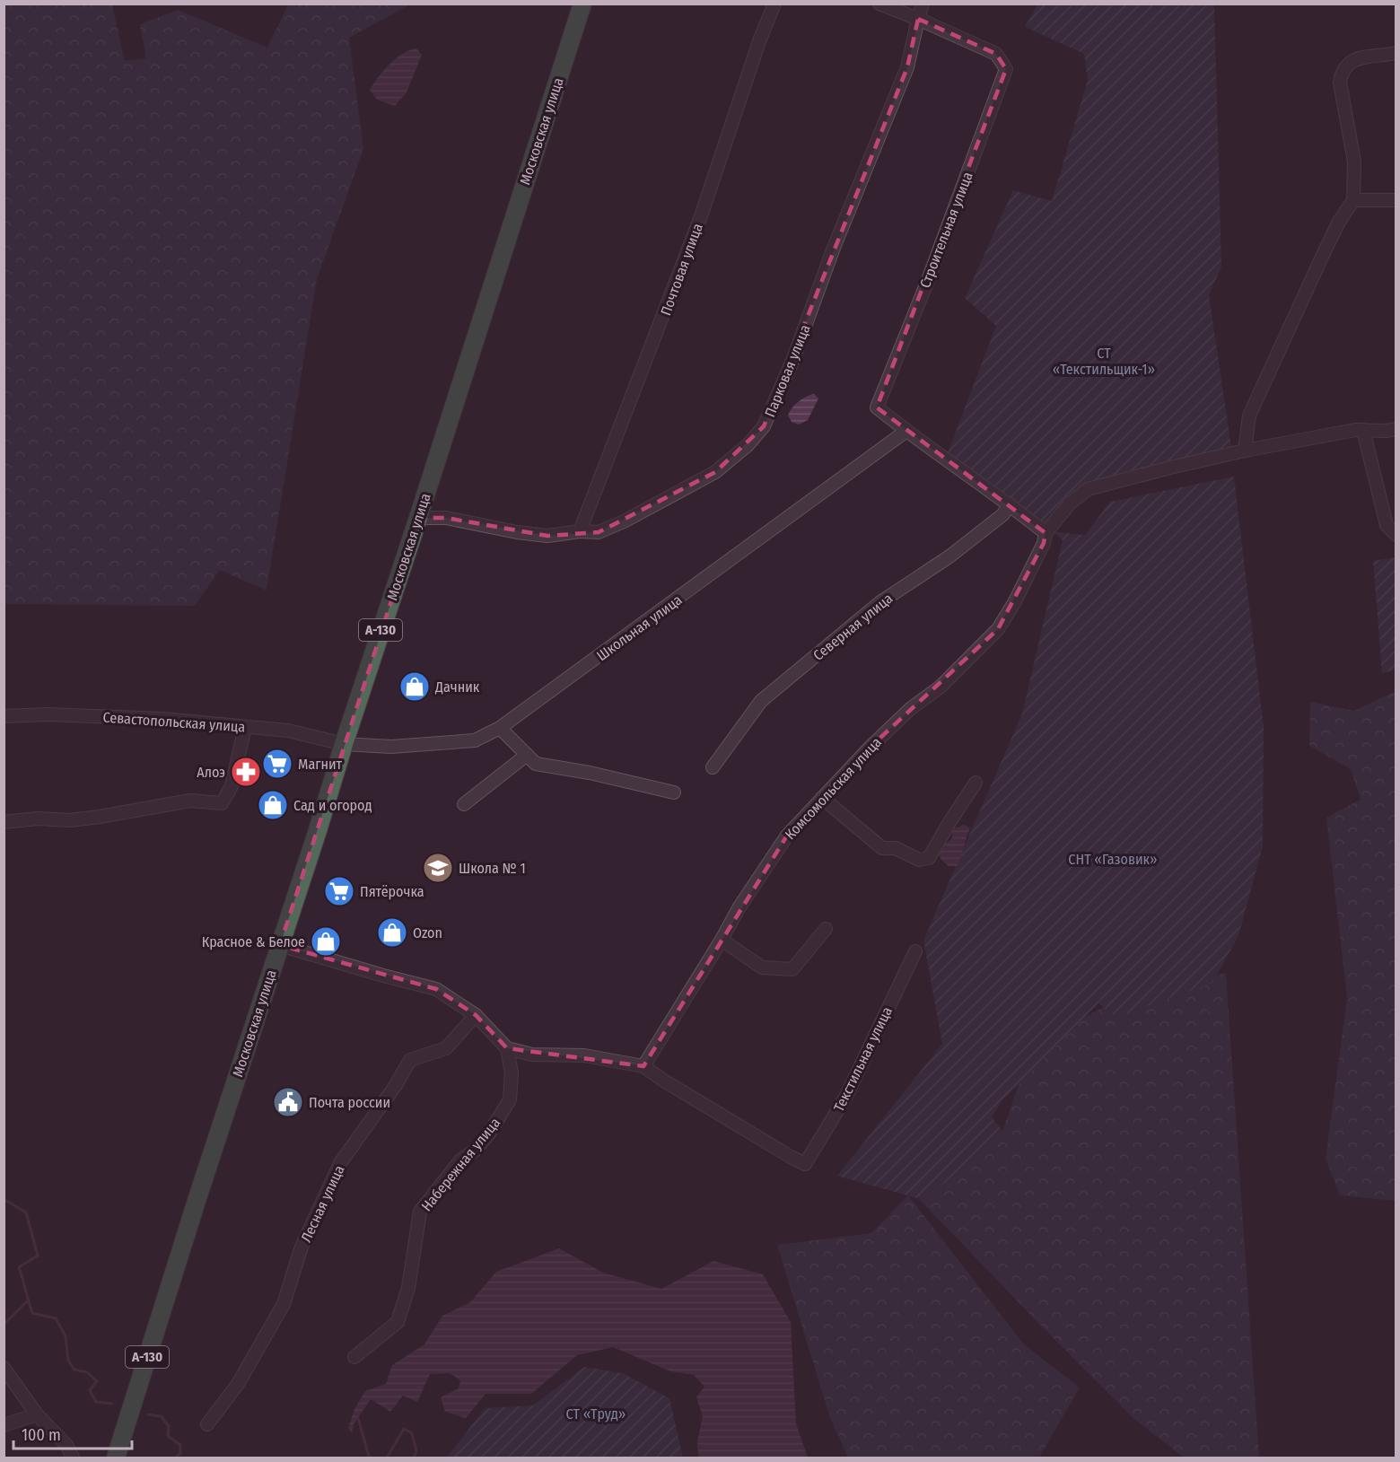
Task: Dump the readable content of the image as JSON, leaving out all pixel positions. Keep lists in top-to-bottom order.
{
  "streets": {
    "highway": ["Московская улица", "А-130"],
    "street": [
      "Строительная улица",
      "Почтовая улица",
      "Парковая улица",
      "Северная улица",
      "Школьная улица",
      "Севастопольская улица",
      "Комсомольская улица",
      "Текстильная улица",
      "Набережная улица",
      "Лесная улица"
    ]
  },
  "crossings": [
    ["Московская улица", "Парковая улица"],
    ["Московская улица", "Школьная улица"],
    ["Московская улица", "Севастопольская улица"],
    ["Строительная улица", "Парковая улица"],
    ["Строительная улица", "Школьная улица"],
    ["Почтовая улица", "Парковая улица"],
    ["Школьная улица", "Севастопольская улица"],
    ["Комсомольская улица", "Текстильная улица"]
  ],
  "parks": ["СТ «Текстильщик-1»", "СНТ «Газовик»", "СТ «Труд»"],
  "places": {
    "shop": [
      "Дачник",
      "Сад и огород",
      "Ozon",
      "Красное & Белое"
    ],
    "supermarket": ["Магнит", "Пятёрочка"],
    "pharmacy": ["Алоэ"],
    "school or university": ["Школа № 1"],
    "public building": ["Почта россии"]
  },
  "scale_bar": "100 m"
}
